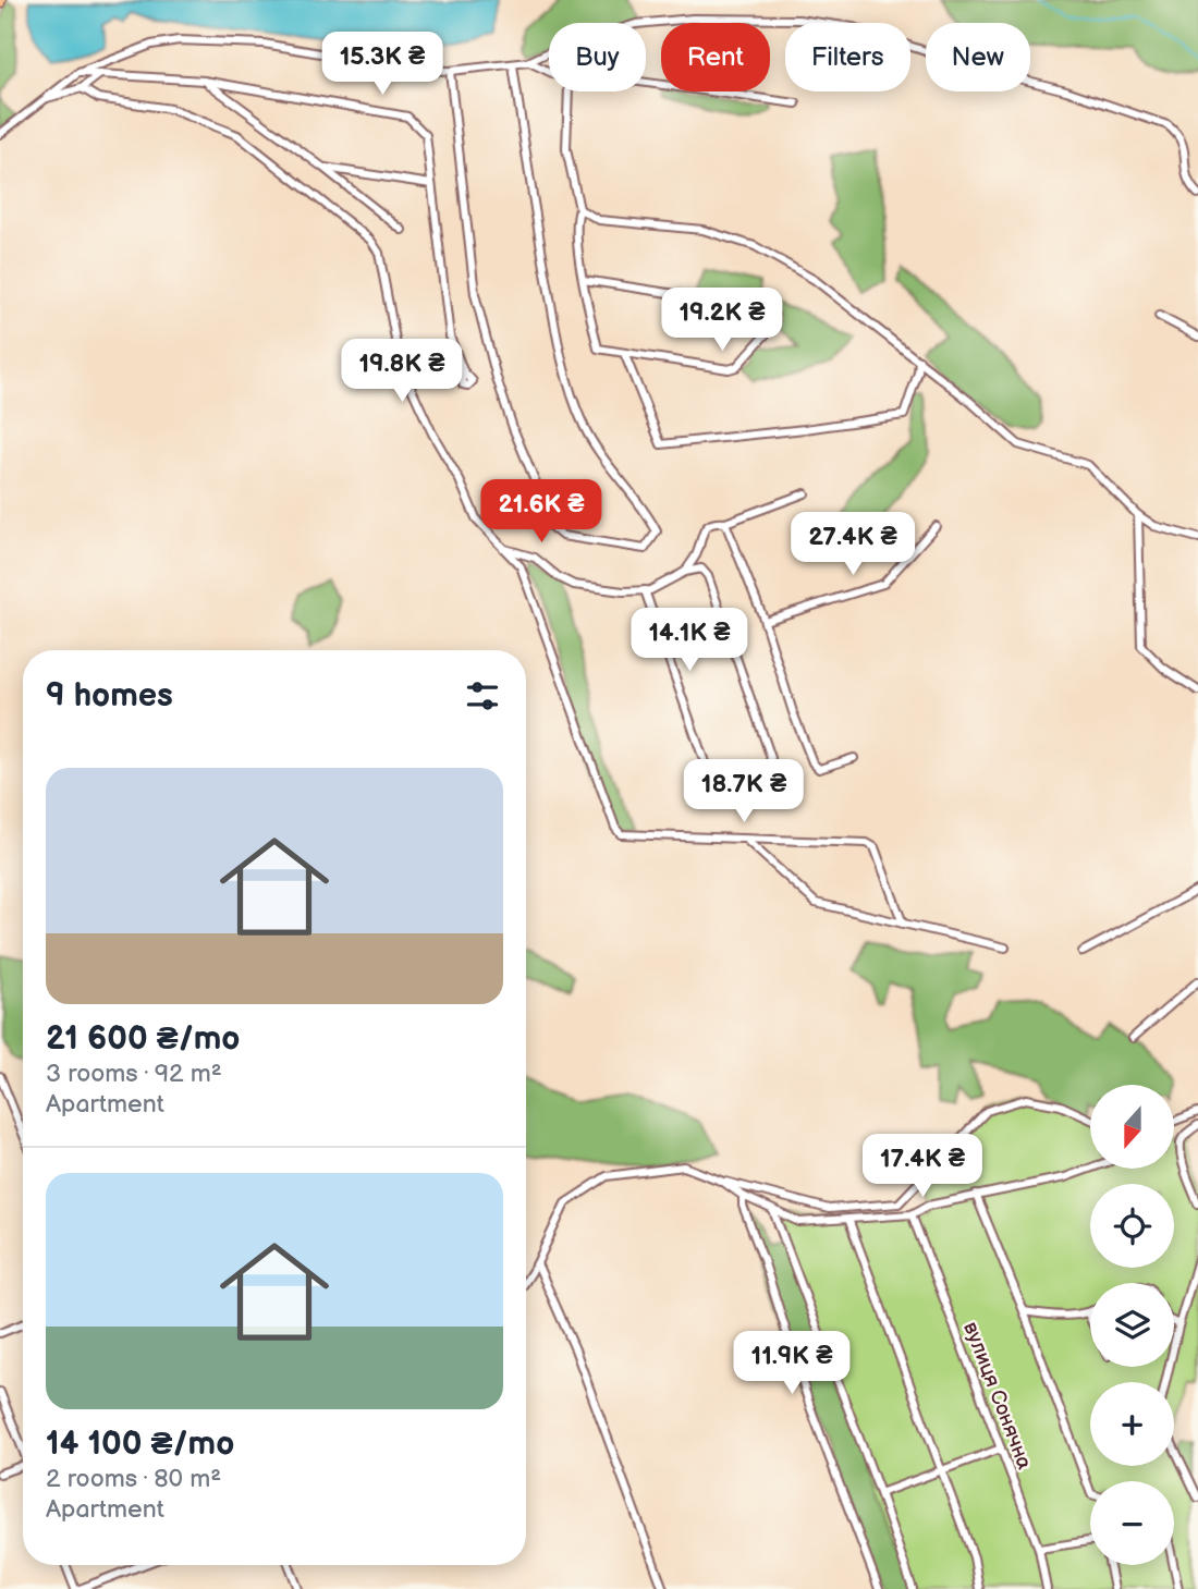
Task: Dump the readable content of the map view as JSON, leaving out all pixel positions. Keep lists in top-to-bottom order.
{
  "streets": {
    "street": ["вулиця Сонячна"]
  },
  "north": "bottom",
  "page": {
    "chip": [
      "Buy",
      "Rent",
      "Filters",
      "New"
    ],
    "price": [
      "15.3K ₴",
      "19.2K ₴",
      "19.8K ₴",
      "21.6K ₴",
      "27.4K ₴",
      "14.1K ₴",
      "18.7K ₴",
      "17.4K ₴",
      "11.9K ₴"
    ],
    "heading": "9 homes",
    "list": [
      {
        "name": "21 600 ₴/mo",
        "note": "3 rooms · 92 m² · Apartment"
      },
      {
        "name": "14 100 ₴/mo",
        "note": "2 rooms · 80 m² · Apartment"
      }
    ],
    "map_buttons": ["+", "−"]
  }
}
